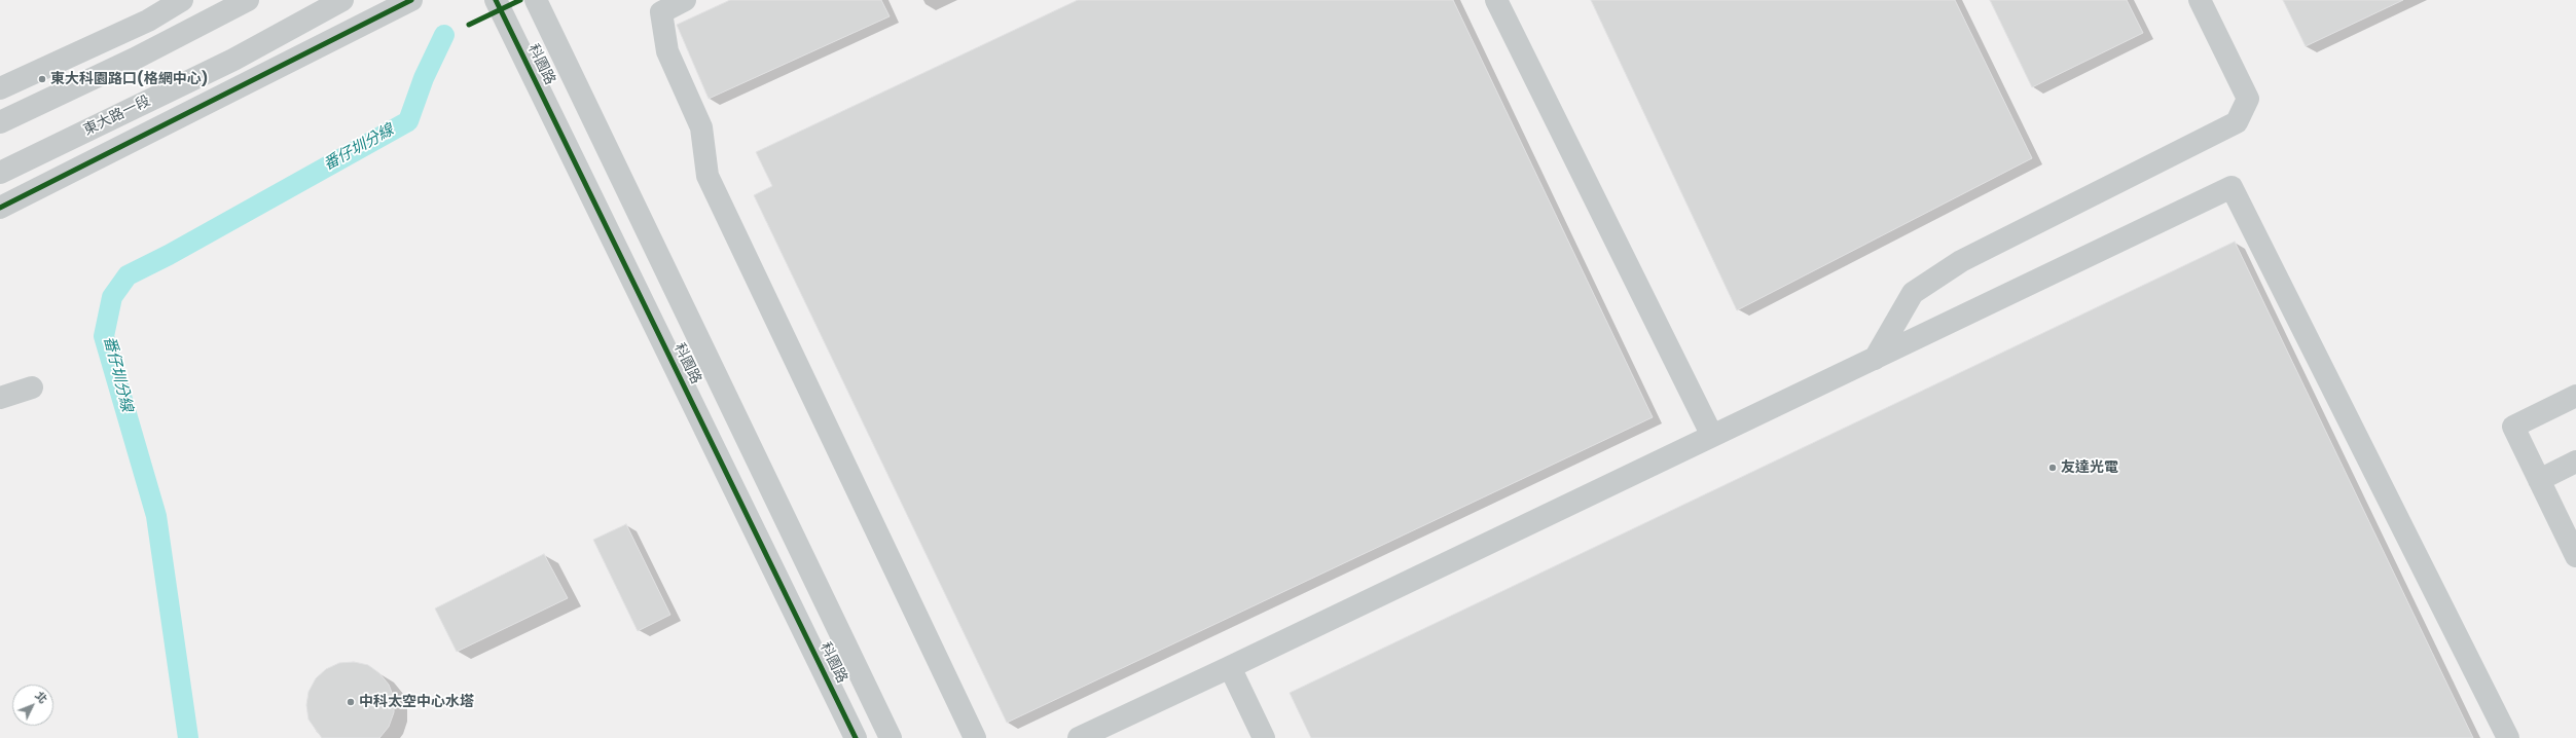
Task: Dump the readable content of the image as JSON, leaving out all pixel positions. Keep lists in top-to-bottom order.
{
  "streets": {
    "street": ["科園路", "東大路一段"]
  },
  "water": ["番仔圳分線"],
  "places": ["東大科園路口(格網中心)", "友達光電", "中科太空中心水塔"],
  "north": "top right"
}
